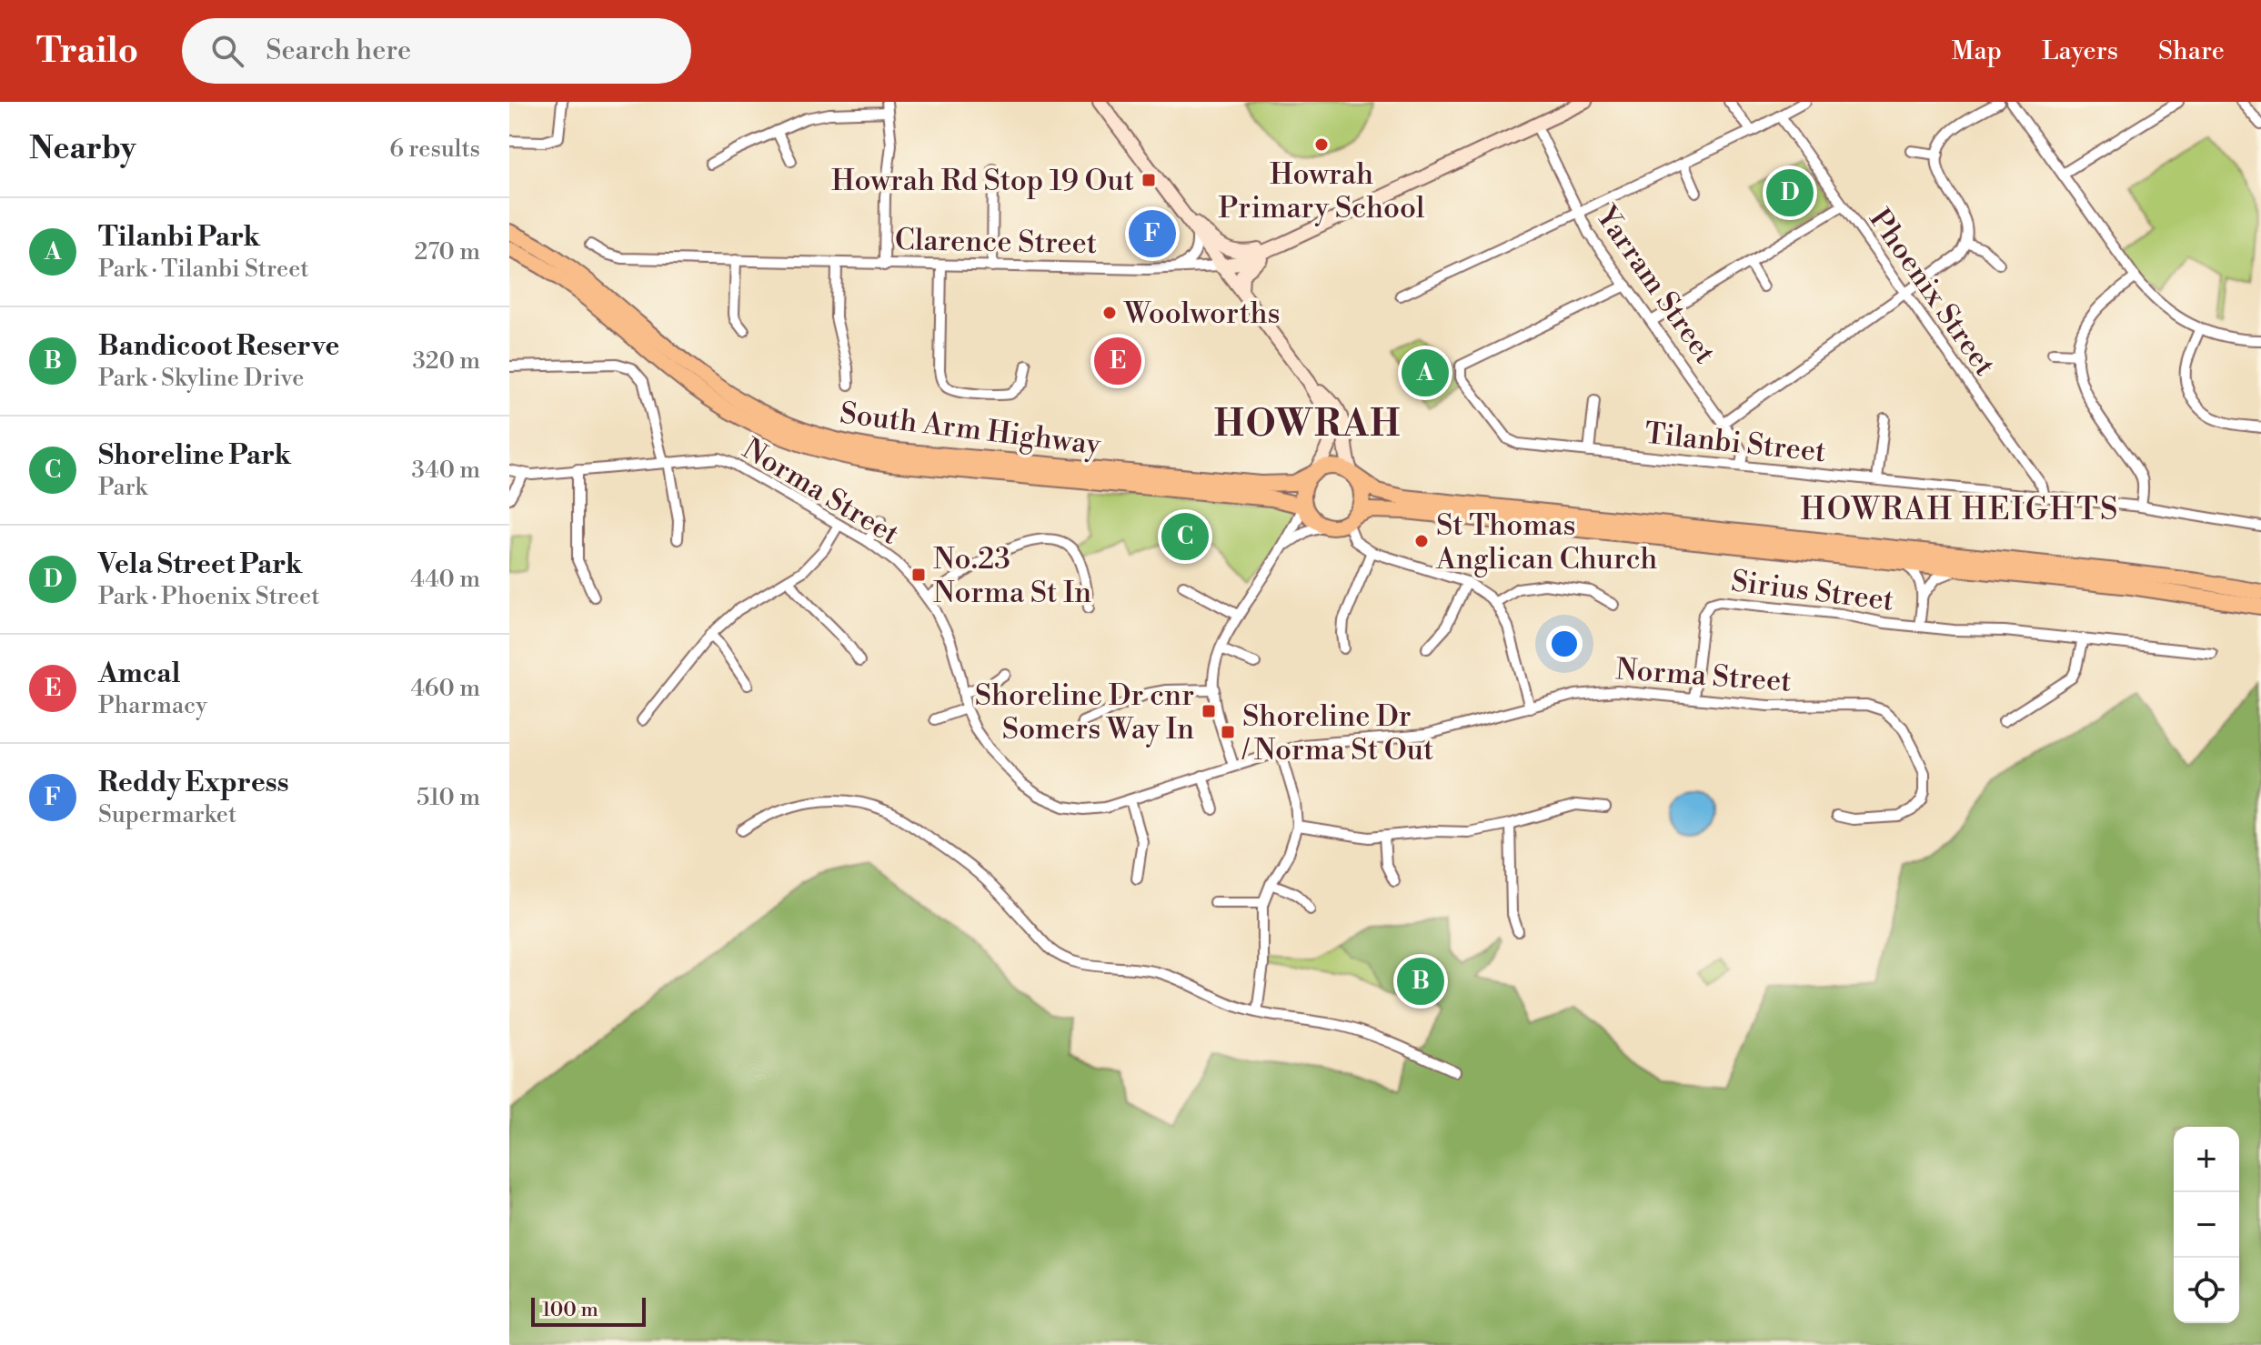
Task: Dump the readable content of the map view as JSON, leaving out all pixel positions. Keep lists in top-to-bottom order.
{
  "streets": {
    "main road": ["Clarence Street", "South Arm Highway"],
    "street": [
      "Yarram Street",
      "Phoenix Street",
      "Tilanbi Street",
      "Norma Street",
      "Sirius Street"
    ]
  },
  "crossings": [
    ["Clarence Street", "Yarram Street"],
    ["Yarram Street", "Tilanbi Street"],
    ["Phoenix Street", "Tilanbi Street"],
    ["Norma Street", "Sirius Street"]
  ],
  "districts": ["HOWRAH", "HOWRAH HEIGHTS"],
  "places": {
    "other": ["Howrah Primary School", "Woolworths", "St Thomas Anglican Church"],
    "transit": [
      "Howrah Rd Stop 19 Out",
      "No.23 Norma St In",
      "Shoreline Dr cnr Somers Way In",
      "Shoreline Dr / Norma St Out"
    ]
  },
  "scale_bar": "100 m",
  "page": {
    "header": "Trailo",
    "search": "Search here",
    "nav": ["Map", "Layers", "Share"],
    "heading": ["Nearby", "6 results"],
    "pins": [
      "D",
      "F",
      "E",
      "A",
      "C",
      "B"
    ],
    "list": [
      {
        "mark": "A",
        "name": "Tilanbi Park",
        "note": "Park · Tilanbi Street",
        "value": "270 m"
      },
      {
        "mark": "B",
        "name": "Bandicoot Reserve",
        "note": "Park · Skyline Drive",
        "value": "320 m"
      },
      {
        "mark": "C",
        "name": "Shoreline Park",
        "note": "Park",
        "value": "340 m"
      },
      {
        "mark": "D",
        "name": "Vela Street Park",
        "note": "Park · Phoenix Street",
        "value": "440 m"
      },
      {
        "mark": "E",
        "name": "Amcal",
        "note": "Pharmacy",
        "value": "460 m"
      },
      {
        "mark": "F",
        "name": "Reddy Express",
        "note": "Supermarket",
        "value": "510 m"
      }
    ],
    "map_buttons": ["+", "−"],
    "scale": "100 m"
  }
}
